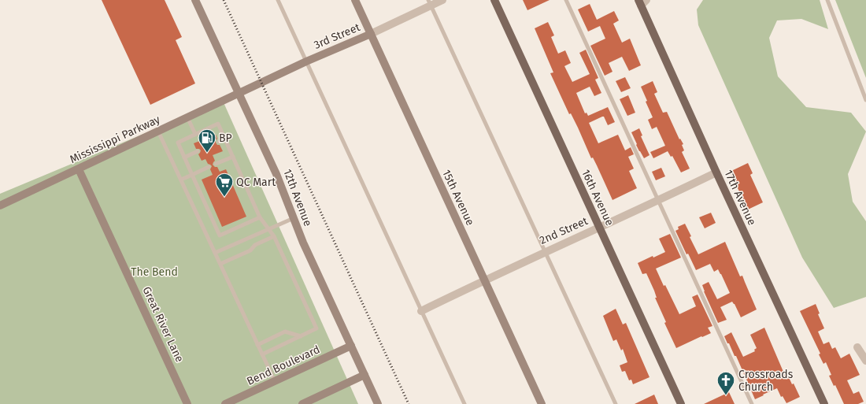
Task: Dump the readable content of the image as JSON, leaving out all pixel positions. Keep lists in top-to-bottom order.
{
  "streets": {
    "main road": ["16th Avenue", "17th Avenue"],
    "street": [
      "3rd Street",
      "Mississippi Parkway",
      "12th Avenue",
      "15th Avenue",
      "2nd Street",
      "Great River Lane",
      "Bend Boulevard"
    ]
  },
  "crossings": [
    ["3rd Street", "Mississippi Parkway"],
    ["3rd Street", "12th Avenue"],
    ["3rd Street", "15th Avenue"],
    ["Mississippi Parkway", "12th Avenue"],
    ["Mississippi Parkway", "Great River Lane"],
    ["12th Avenue", "Bend Boulevard"],
    ["15th Avenue", "2nd Street"],
    ["16th Avenue", "2nd Street"],
    ["17th Avenue", "2nd Street"]
  ],
  "parks": ["The Bend"],
  "places": {
    "fuel station": ["BP"],
    "supermarket": ["QC Mart"],
    "church": ["Crossroads Church"]
  }
}
